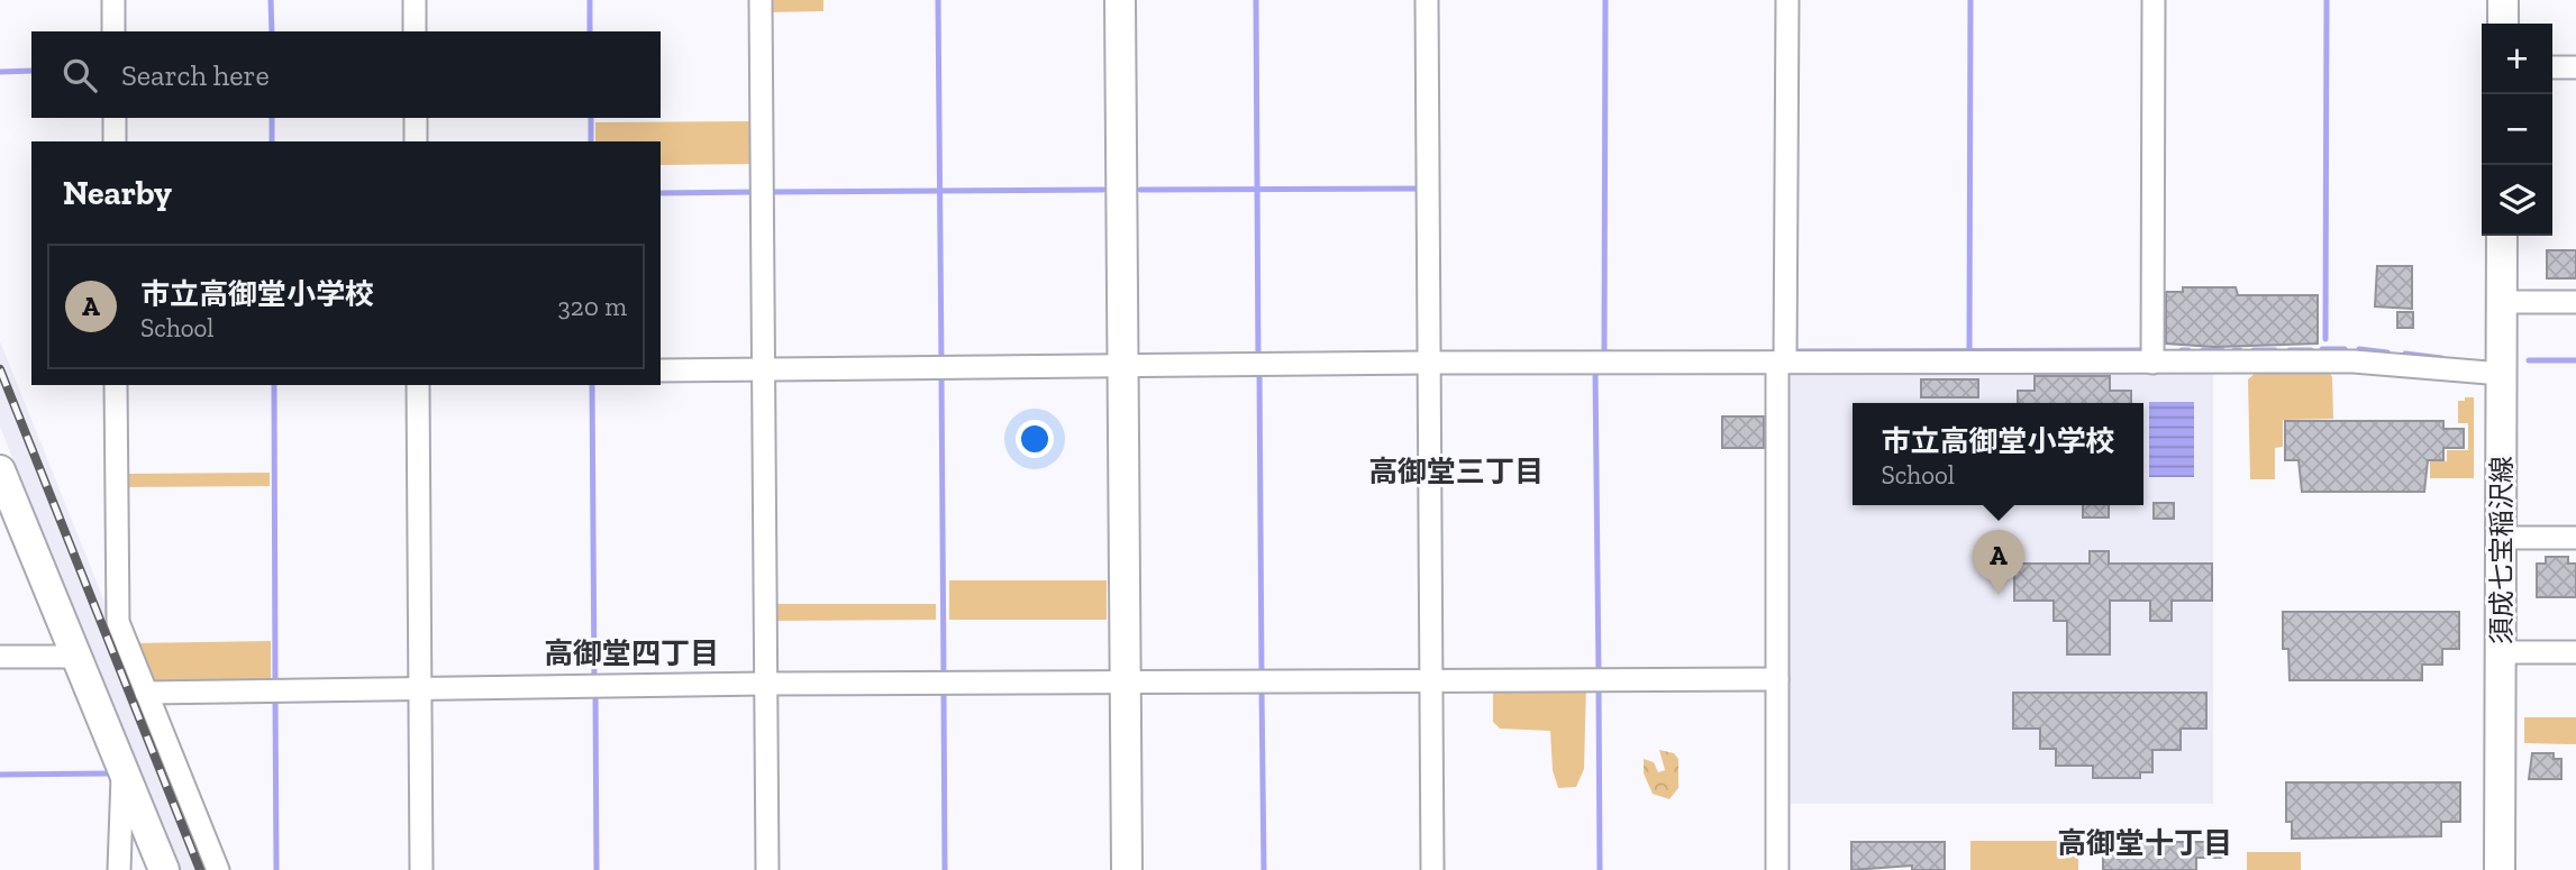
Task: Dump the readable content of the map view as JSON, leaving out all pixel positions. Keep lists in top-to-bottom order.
{
  "streets": {
    "street": ["須成七宝稲沢線"]
  },
  "districts": ["高御堂三丁目", "高御堂四丁目", "高御堂十丁目"],
  "page": {
    "map_buttons": ["+", "−"],
    "search": "Search here",
    "heading": "Nearby",
    "list": [
      {
        "mark": "A",
        "name": "市立高御堂小学校",
        "note": "School",
        "value": "320 m"
      }
    ],
    "popup": ["市立高御堂小学校", "School"],
    "pins": "A"
  }
}
